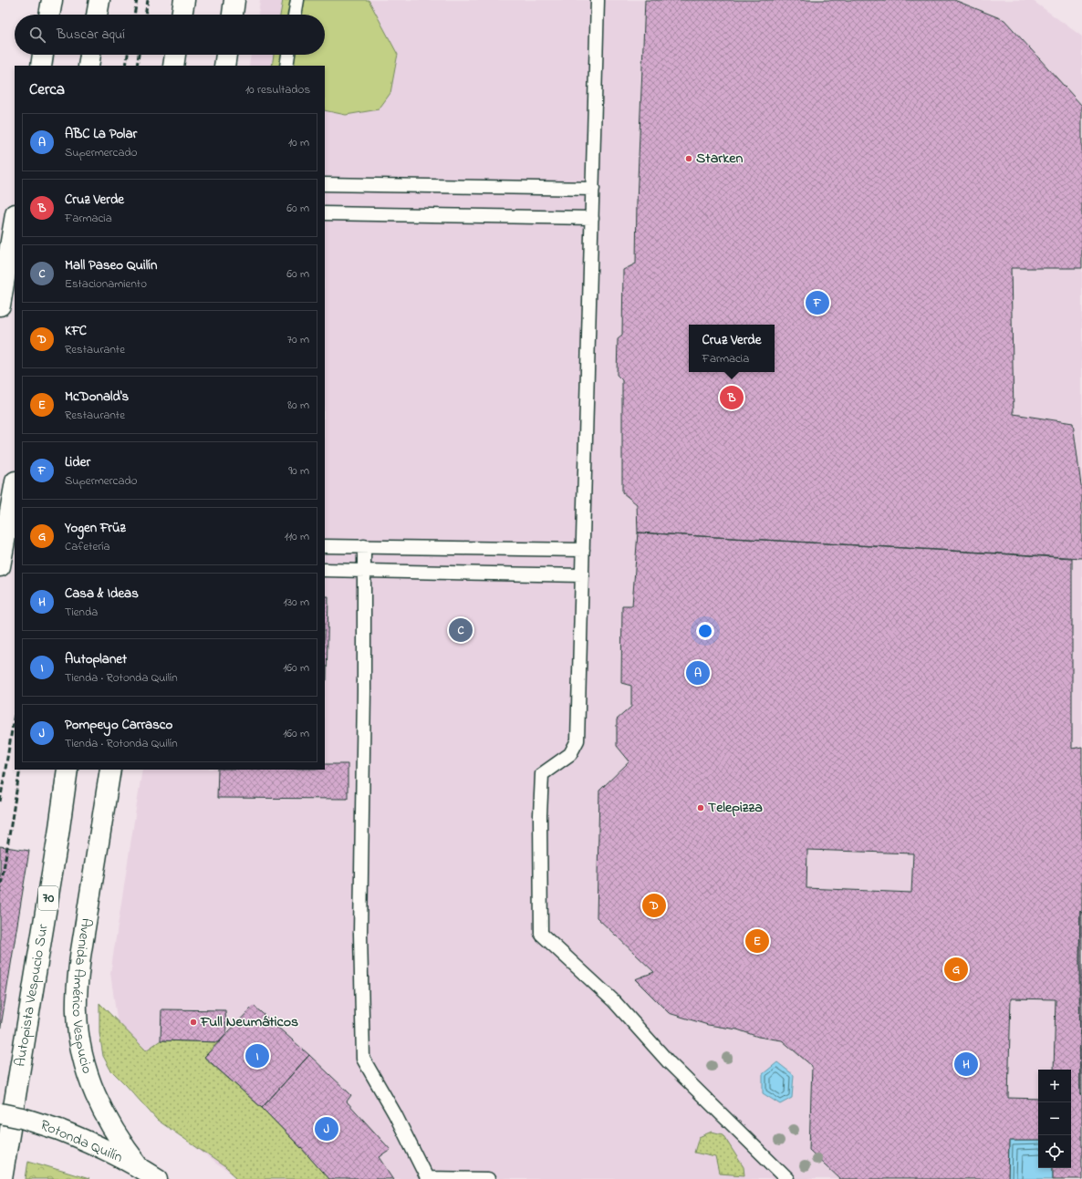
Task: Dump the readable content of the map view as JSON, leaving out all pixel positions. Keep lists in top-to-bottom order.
{
  "streets": {
    "main road": [
      "70",
      "Autopista Vespucio Sur",
      "Avenida Américo Vespucio",
      "Rotonda Quilín"
    ]
  },
  "crossings": [
    ["Avenida Américo Vespucio", "Rotonda Quilín"]
  ],
  "places": ["Starken", "Telepizza", "Full Neumáticos"],
  "page": {
    "search": "Buscar aquí",
    "heading": ["Cerca", "10 resultados"],
    "list": [
      {
        "mark": "A",
        "name": "ABC La Polar",
        "note": "Supermercado",
        "value": "10 m"
      },
      {
        "mark": "B",
        "name": "Cruz Verde",
        "note": "Farmacia",
        "value": "60 m"
      },
      {
        "mark": "C",
        "name": "Mall Paseo Quilín",
        "note": "Estacionamiento",
        "value": "60 m"
      },
      {
        "mark": "D",
        "name": "KFC",
        "note": "Restaurante",
        "value": "70 m"
      },
      {
        "mark": "E",
        "name": "McDonald's",
        "note": "Restaurante",
        "value": "80 m"
      },
      {
        "mark": "F",
        "name": "Lider",
        "note": "Supermercado",
        "value": "90 m"
      },
      {
        "mark": "G",
        "name": "Yogen Früz",
        "note": "Cafetería",
        "value": "110 m"
      },
      {
        "mark": "H",
        "name": "Casa & Ideas",
        "note": "Tienda",
        "value": "130 m"
      },
      {
        "mark": "I",
        "name": "Autoplanet",
        "note": "Tienda · Rotonda Quilín",
        "value": "160 m"
      },
      {
        "mark": "J",
        "name": "Pompeyo Carrasco",
        "note": "Tienda · Rotonda Quilín",
        "value": "160 m"
      }
    ],
    "pins": [
      "F",
      "B",
      "C",
      "A",
      "D",
      "E",
      "G",
      "I",
      "H",
      "J"
    ],
    "popup": ["Cruz Verde", "Farmacia"],
    "map_buttons": ["+", "−"]
  }
}
